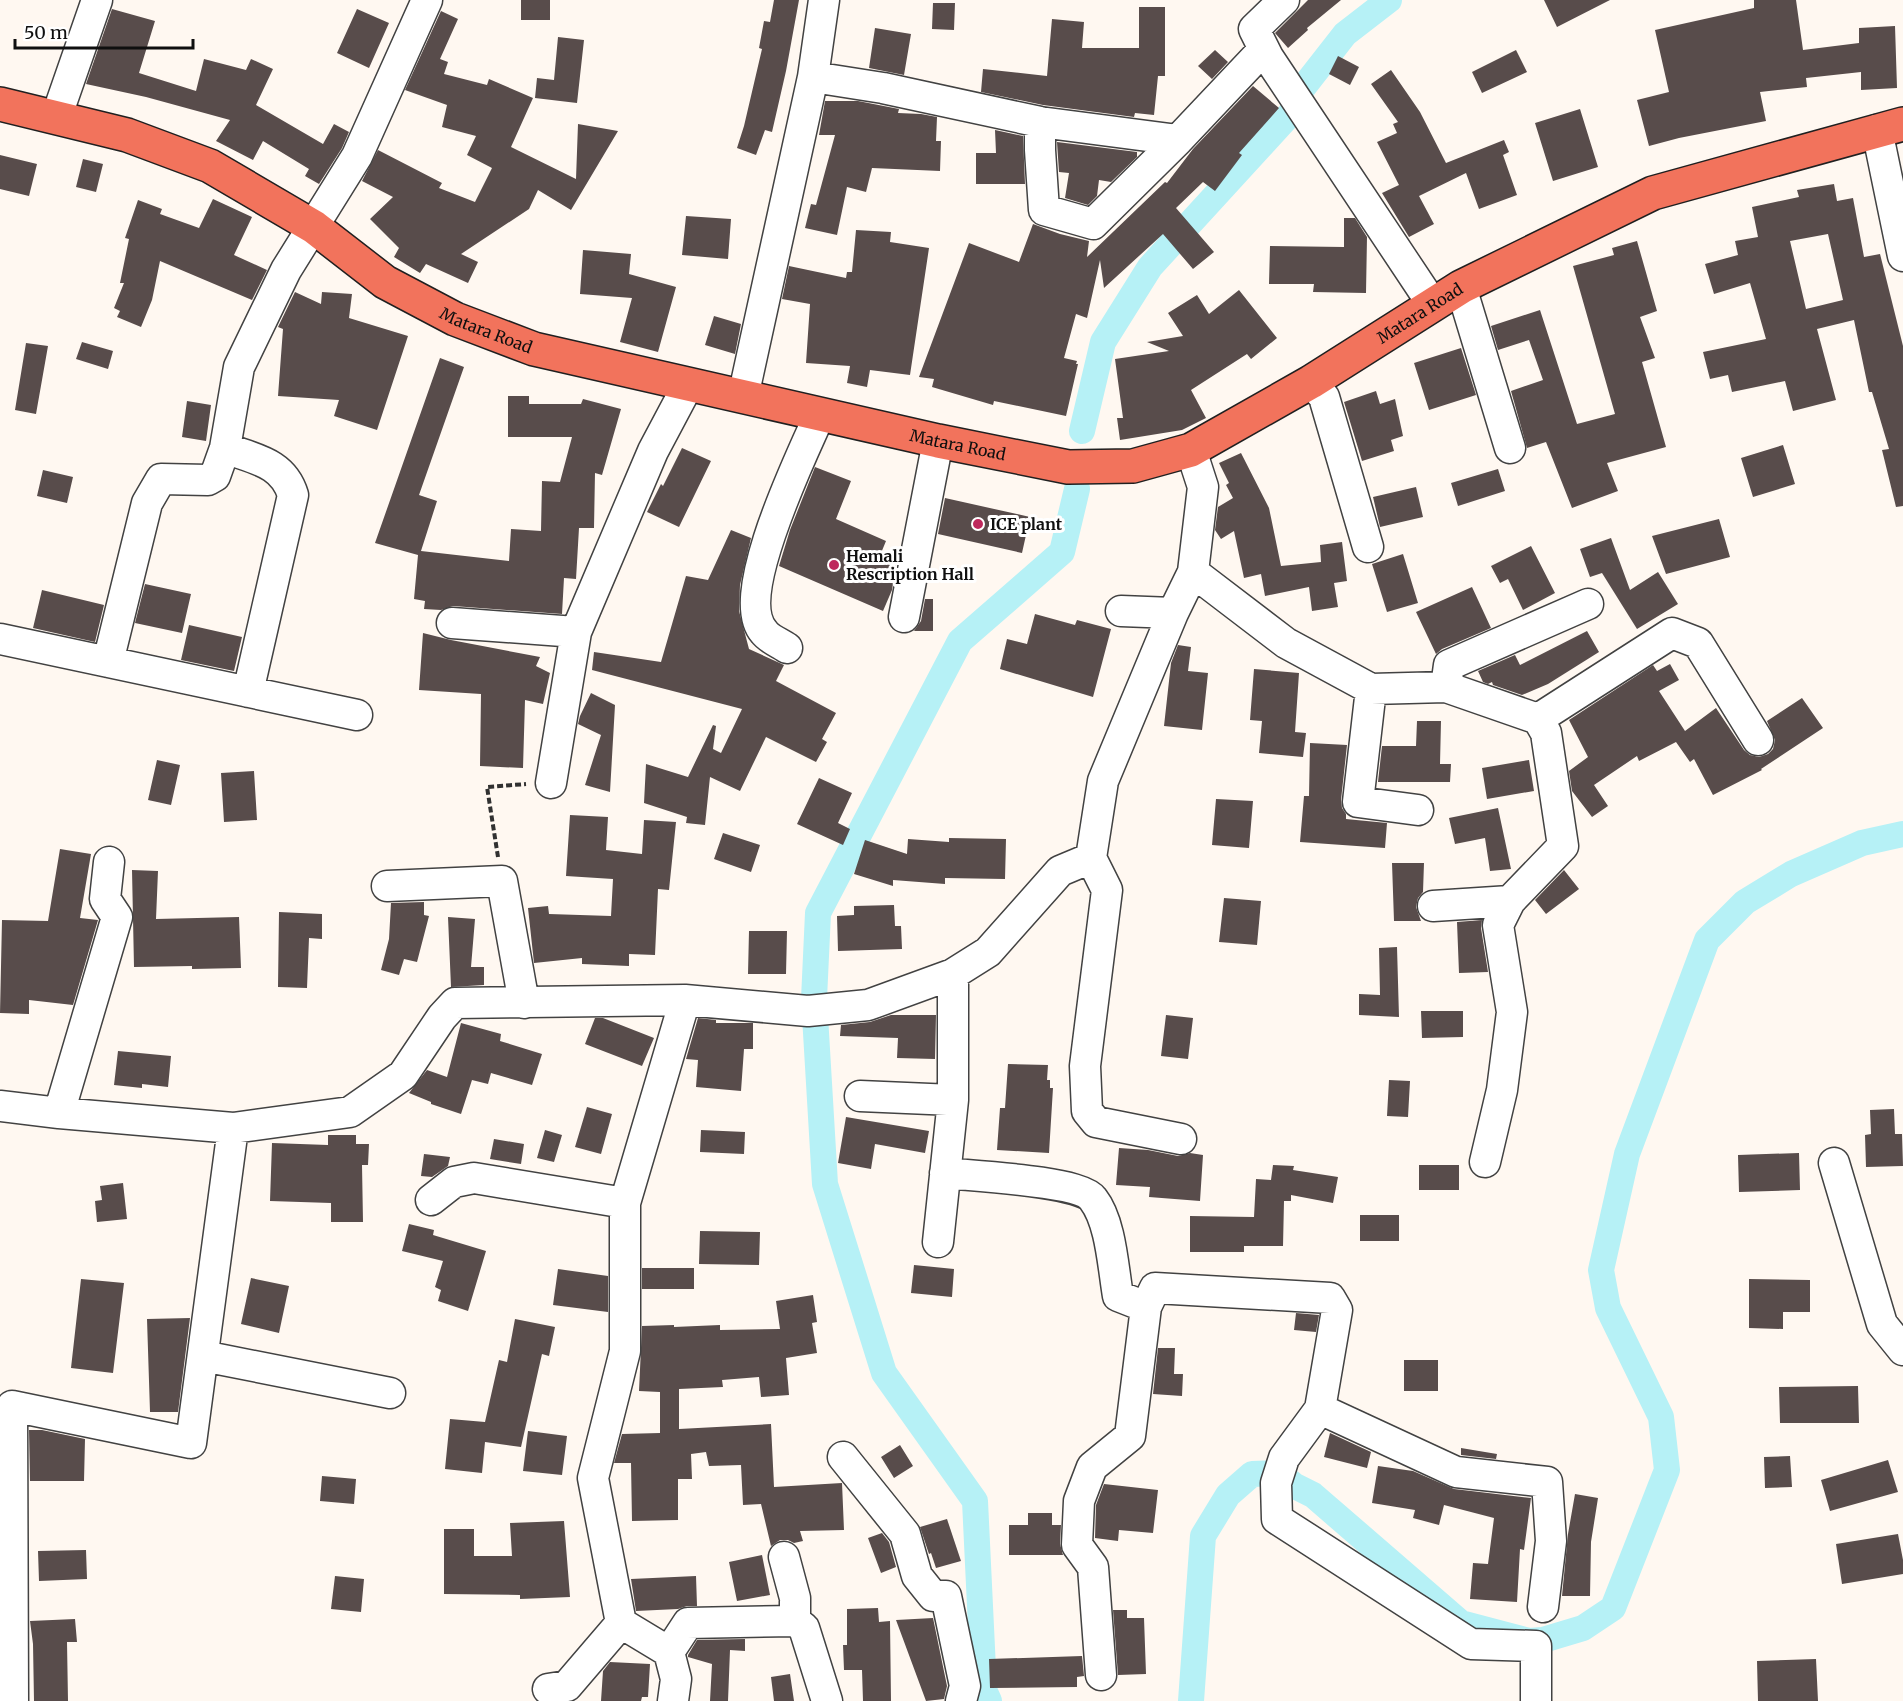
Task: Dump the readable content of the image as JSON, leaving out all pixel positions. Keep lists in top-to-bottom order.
{
  "streets": {
    "highway": ["Matara Road"]
  },
  "places": ["ICE plant", "Hemali Rescription Hall"],
  "scale_bar": "50 m"
}
